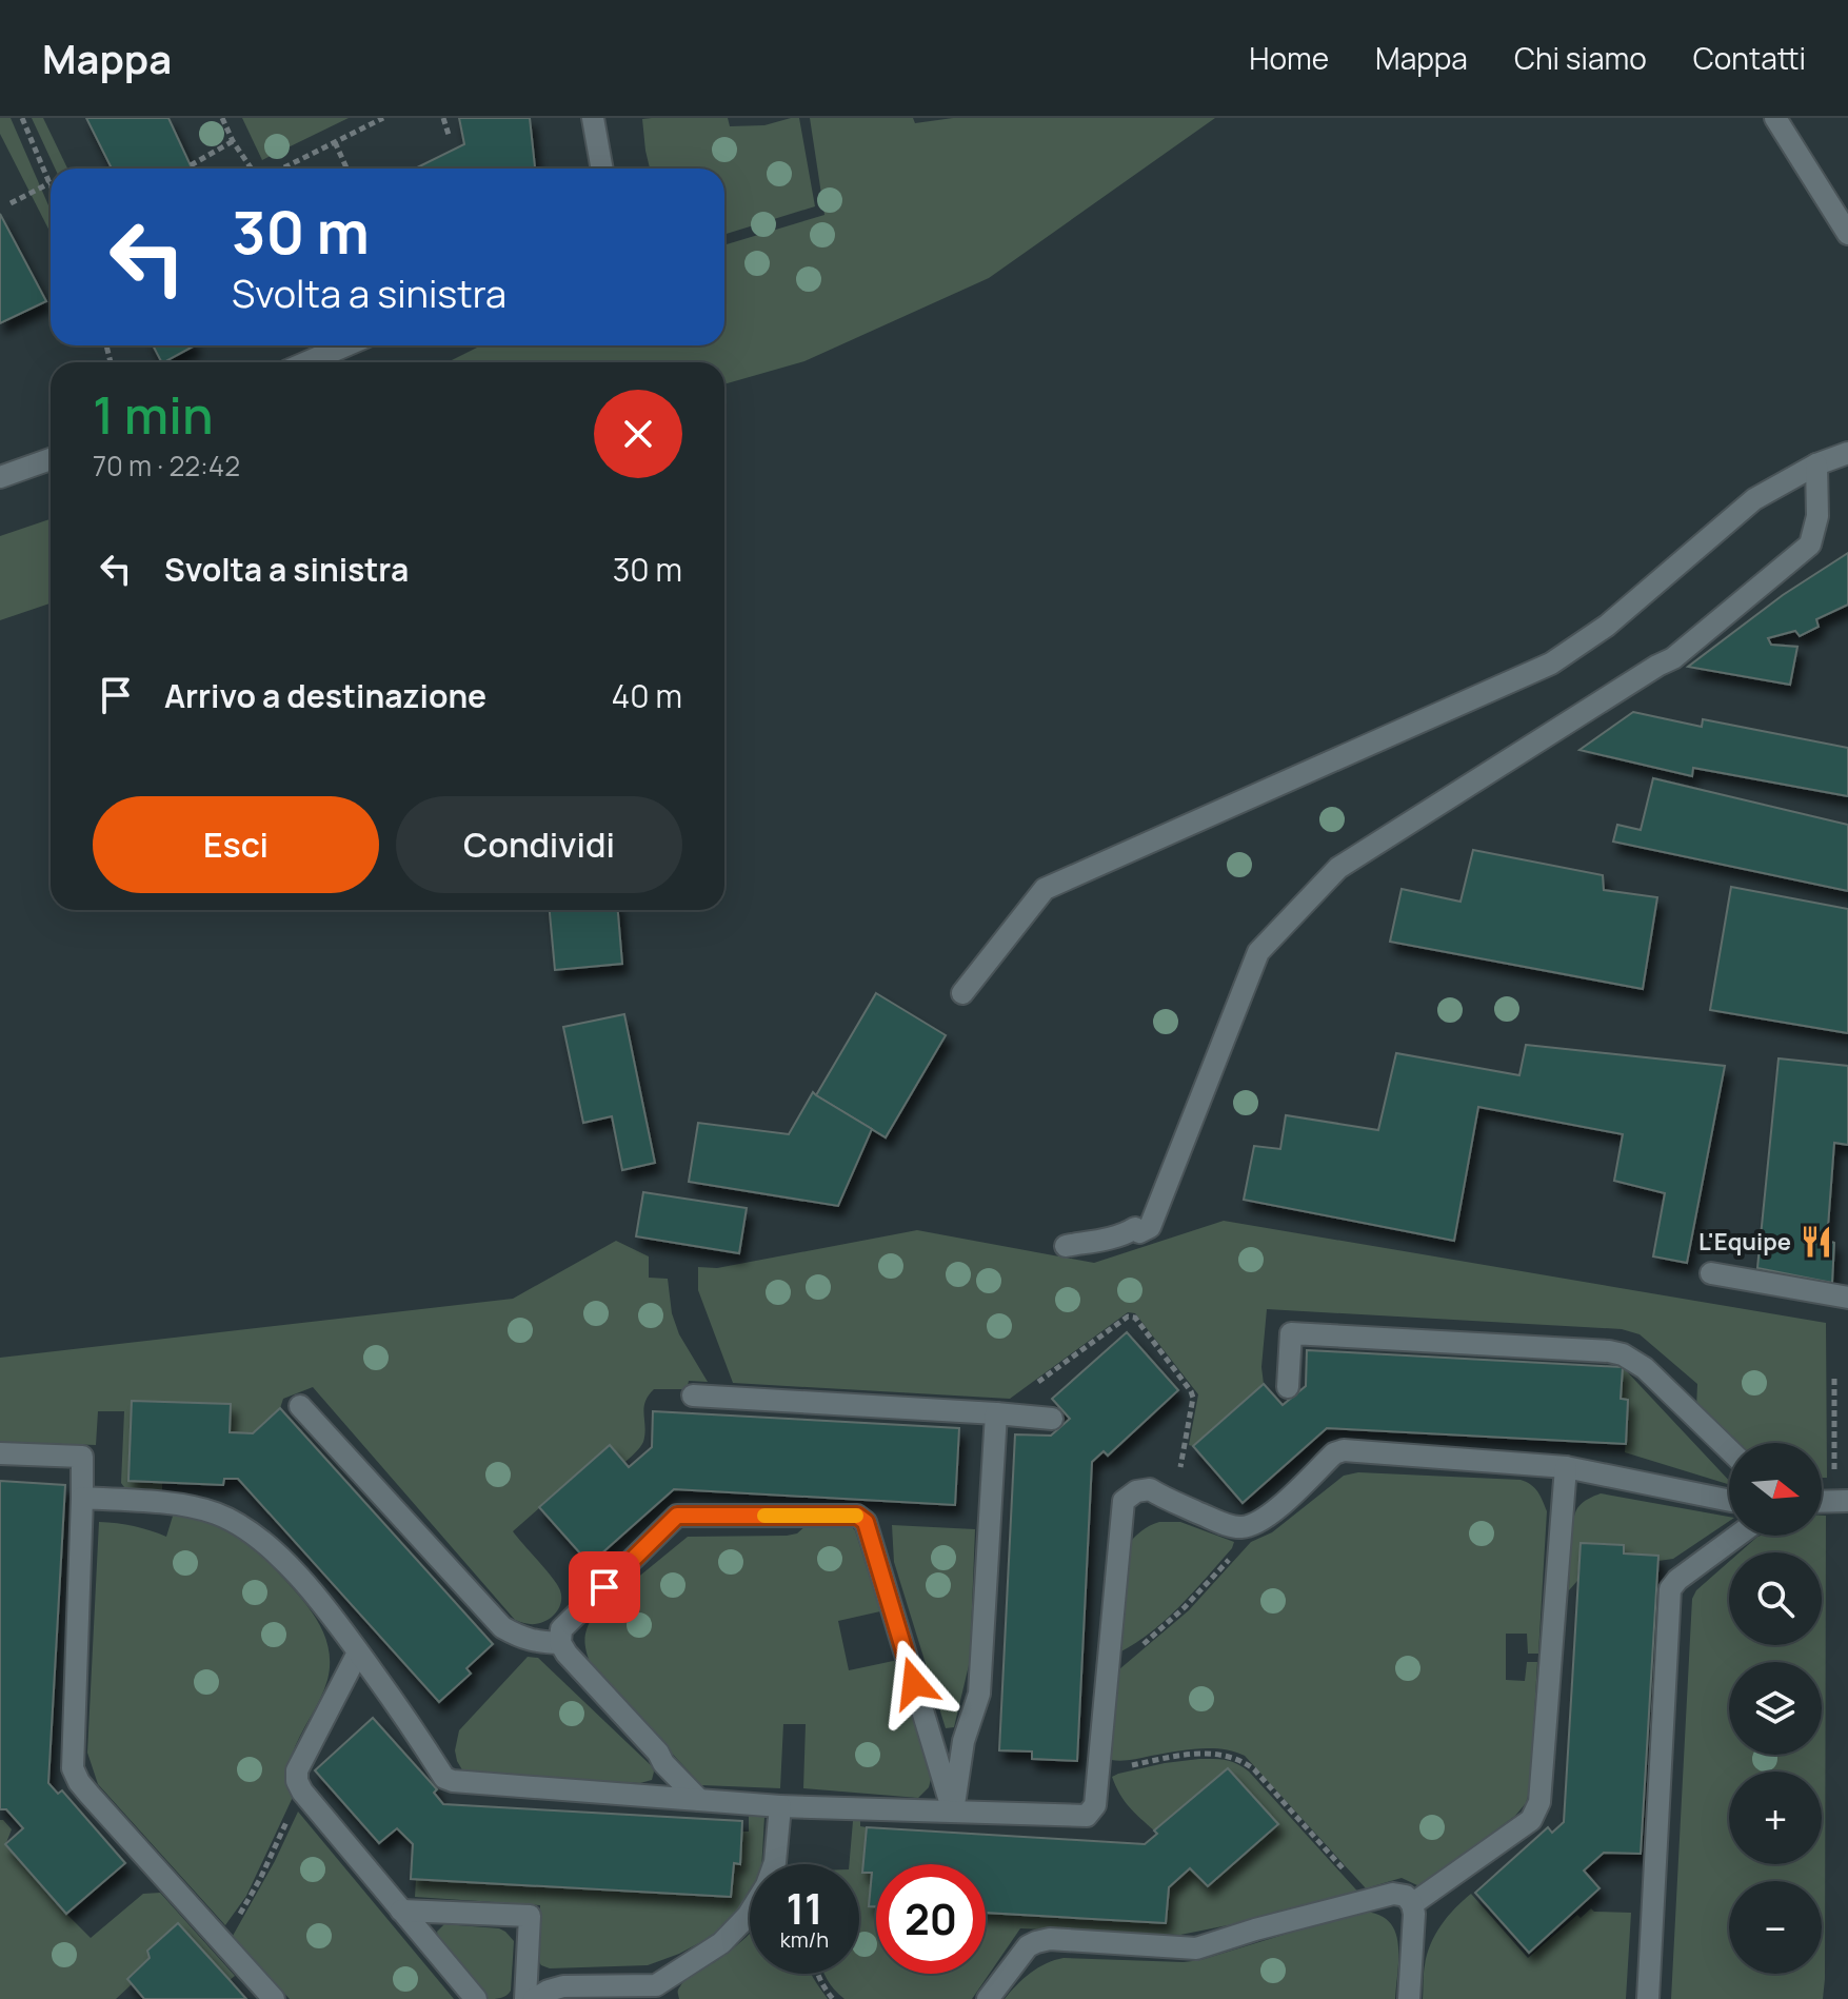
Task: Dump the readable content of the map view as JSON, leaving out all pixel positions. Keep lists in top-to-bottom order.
{
  "places": {
    "restaurant": ["L'Equipe"]
  },
  "north": "right",
  "page": {
    "header": "Mappa",
    "nav": [
      "Home",
      "Mappa",
      "Chi siamo",
      "Contatti"
    ],
    "turn": ["30 m", "Svolta a sinistra"],
    "heading": ["1 min", "70 m · 22:42"],
    "list": [
      {
        "name": "Svolta a sinistra",
        "value": "30 m"
      },
      {
        "name": "Arrivo a destinazione",
        "value": "40 m"
      }
    ],
    "buttons": ["Esci", "Condividi"],
    "map_buttons": ["+", "−"],
    "speed": "11 km/h",
    "limit": "20"
  }
}
